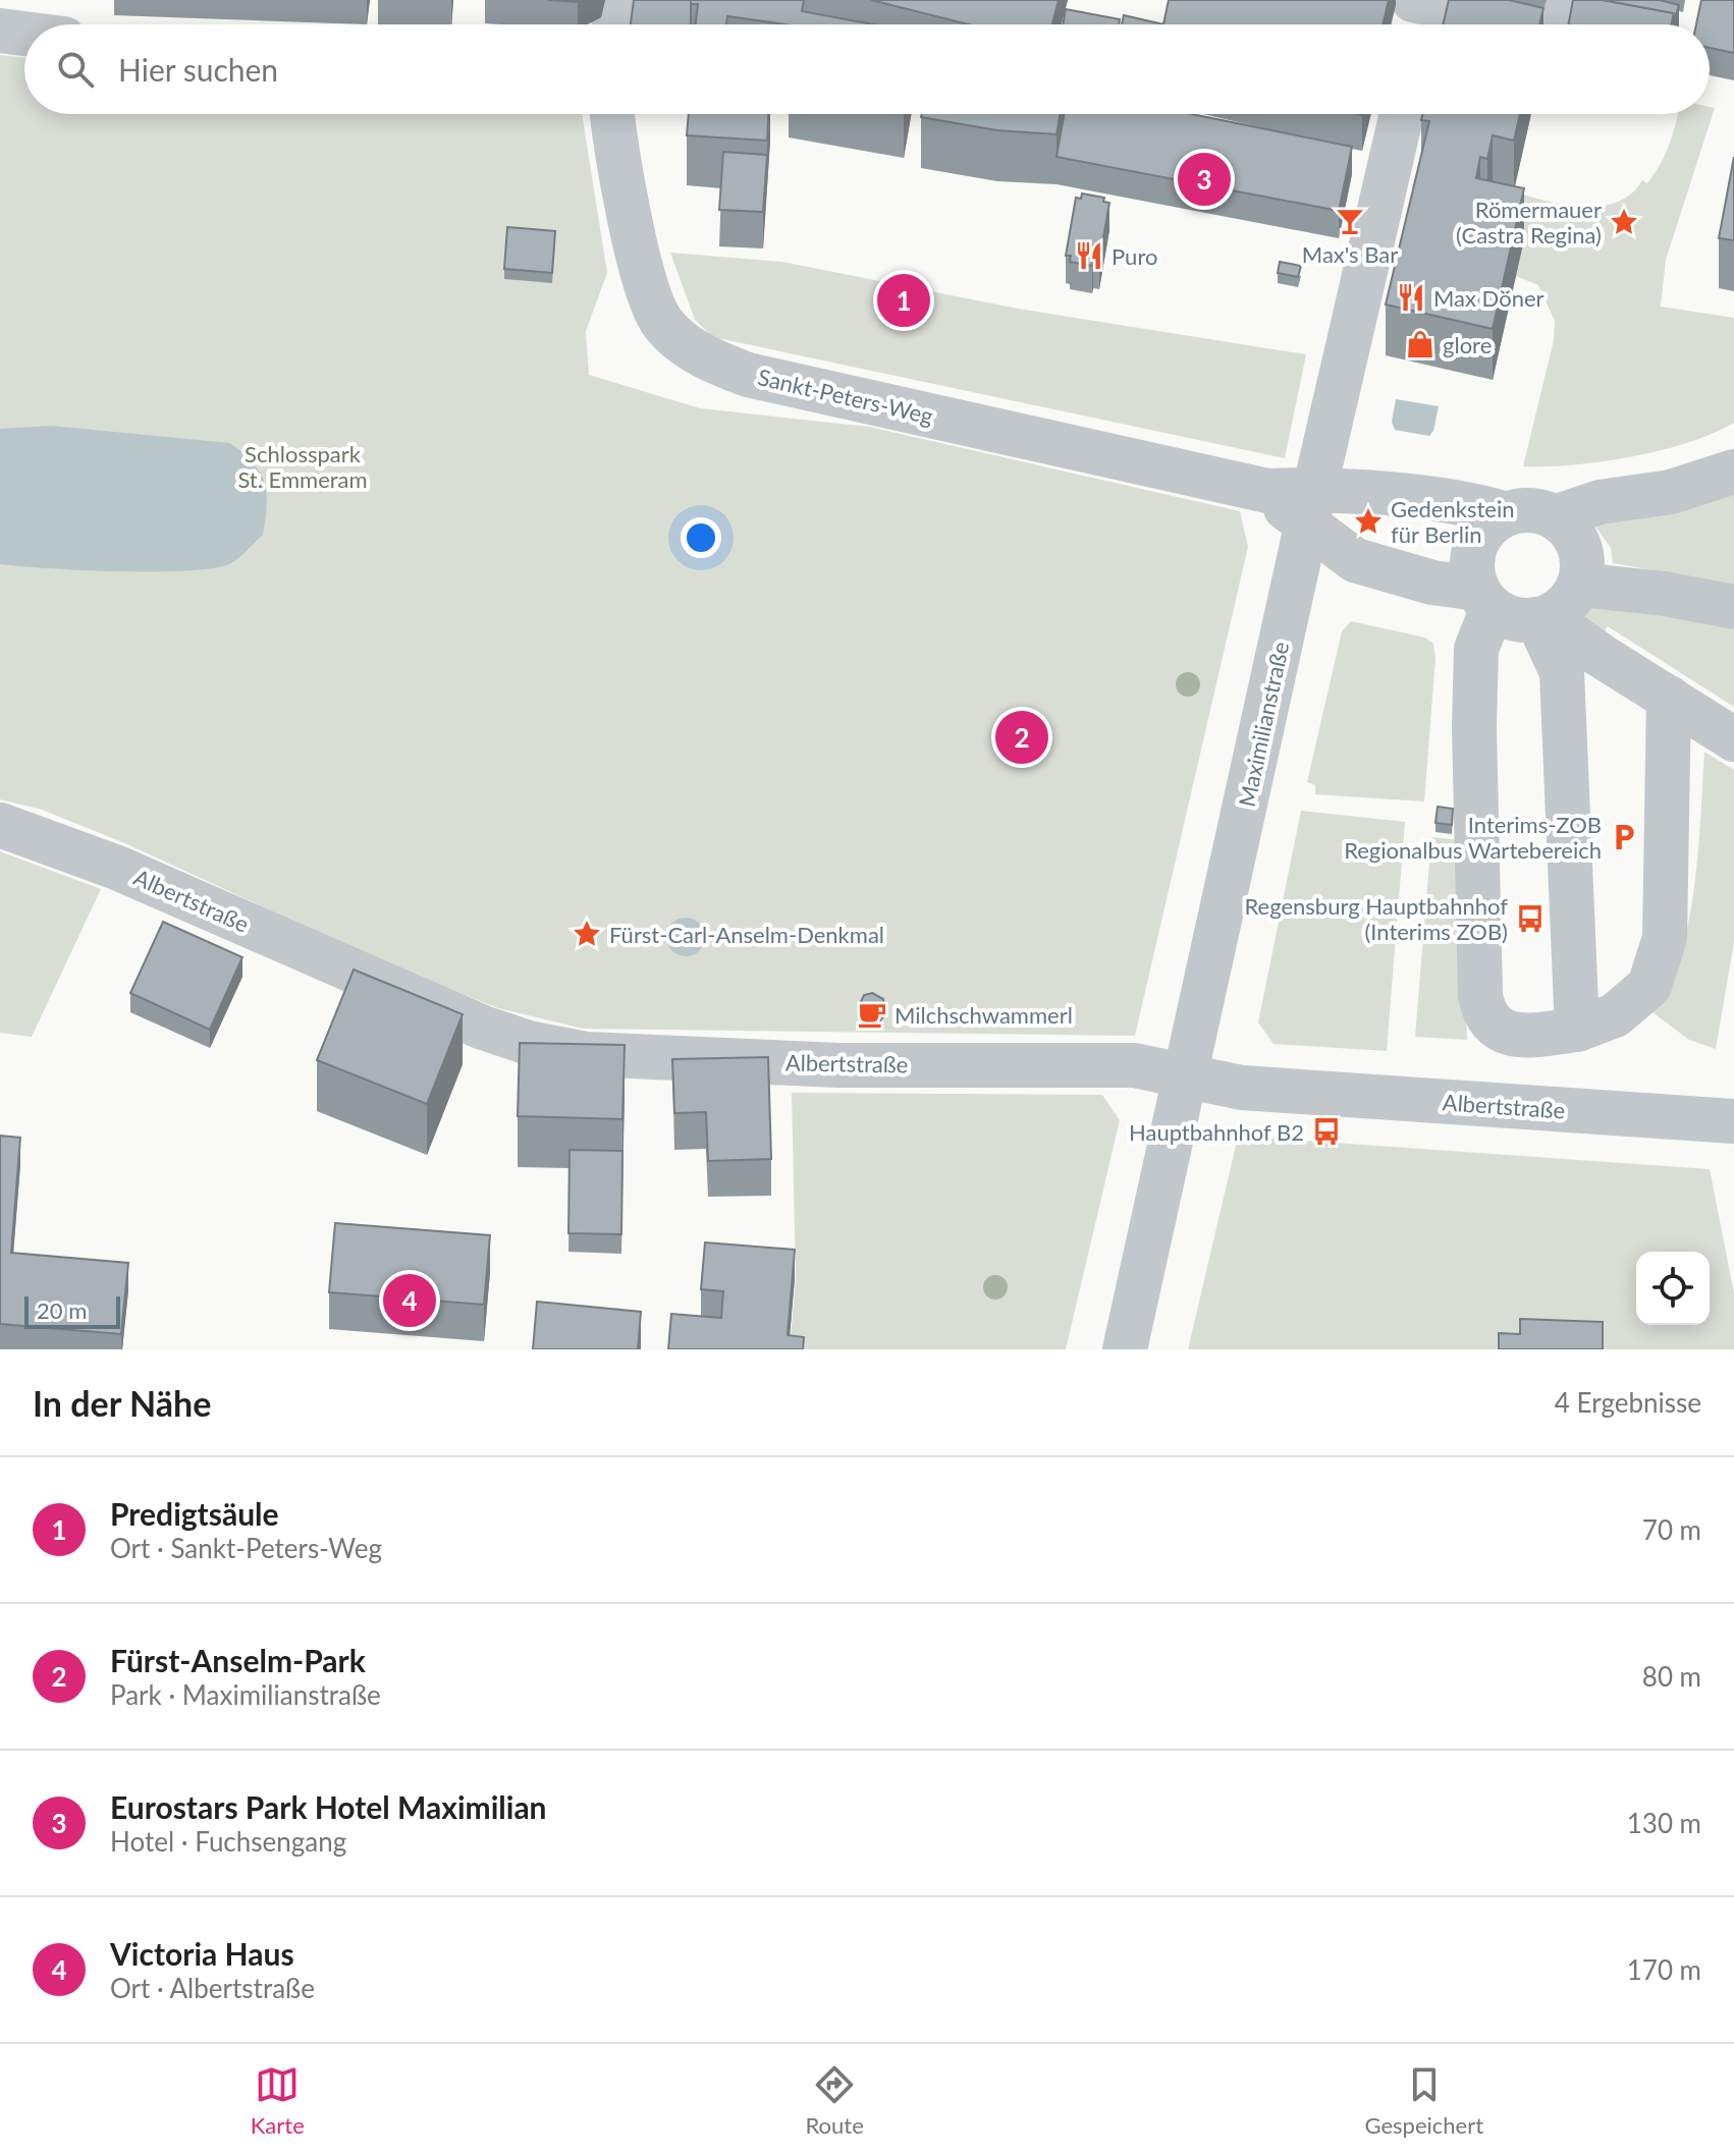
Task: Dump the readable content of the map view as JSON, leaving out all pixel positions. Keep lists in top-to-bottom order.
{
  "streets": {
    "street": ["Sankt-Peters-Weg", "Maximilianstraße", "Albertstraße"]
  },
  "crossings": [
    ["Sankt-Peters-Weg", "Maximilianstraße"],
    ["Maximilianstraße", "Albertstraße"]
  ],
  "parks": ["Schlosspark St. Emmeram"],
  "places": {
    "bar": ["Max's Bar"],
    "place": ["Römermauer (Castra Regina)", "Gedenkstein für Berlin", "Fürst-Carl-Anselm-Denkmal"],
    "restaurant": ["Puro", "Max Döner"],
    "shop": ["glore"],
    "parking": ["Interims-ZOB Regionalbus Wartebereich"],
    "bus stop": ["Regensburg Hauptbahnhof (Interims ZOB)", "Hauptbahnhof B2"],
    "cafe": ["Milchschwammerl"]
  },
  "scale_bar": "20 m",
  "page": {
    "search": "Hier suchen",
    "pins": [
      "3",
      "1",
      "2",
      "4"
    ],
    "scale": "20 m",
    "heading": ["In der Nähe", "4 Ergebnisse"],
    "list": [
      {
        "mark": "1",
        "name": "Predigtsäule",
        "note": "Ort · Sankt-Peters-Weg",
        "value": "70 m"
      },
      {
        "mark": "2",
        "name": "Fürst-Anselm-Park",
        "note": "Park · Maximilianstraße",
        "value": "80 m"
      },
      {
        "mark": "3",
        "name": "Eurostars Park Hotel Maximilian",
        "note": "Hotel · Fuchsengang",
        "value": "130 m"
      },
      {
        "mark": "4",
        "name": "Victoria Haus",
        "note": "Ort · Albertstraße",
        "value": "170 m"
      }
    ],
    "nav": ["Karte", "Route", "Gespeichert"]
  }
}
